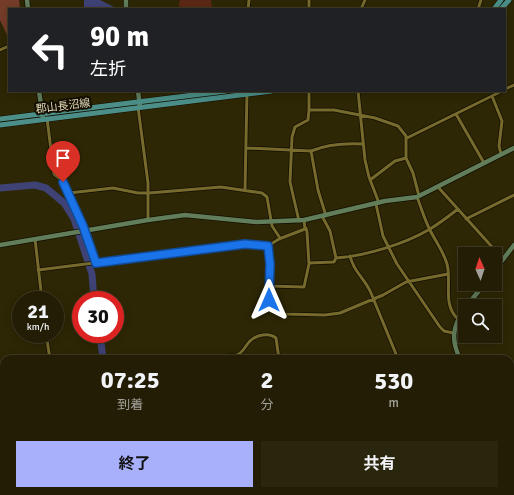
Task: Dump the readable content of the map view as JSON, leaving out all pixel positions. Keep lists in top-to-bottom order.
{
  "streets": {
    "main road": ["郡山長沼線"]
  },
  "north": "top",
  "page": {
    "turn": ["90 m", "左折"],
    "speed": "21 km/h",
    "limit": "30",
    "eta": [
      "07:25",
      "到着",
      "2",
      "分",
      "530",
      "m"
    ],
    "buttons": ["終了", "共有"]
  }
}
